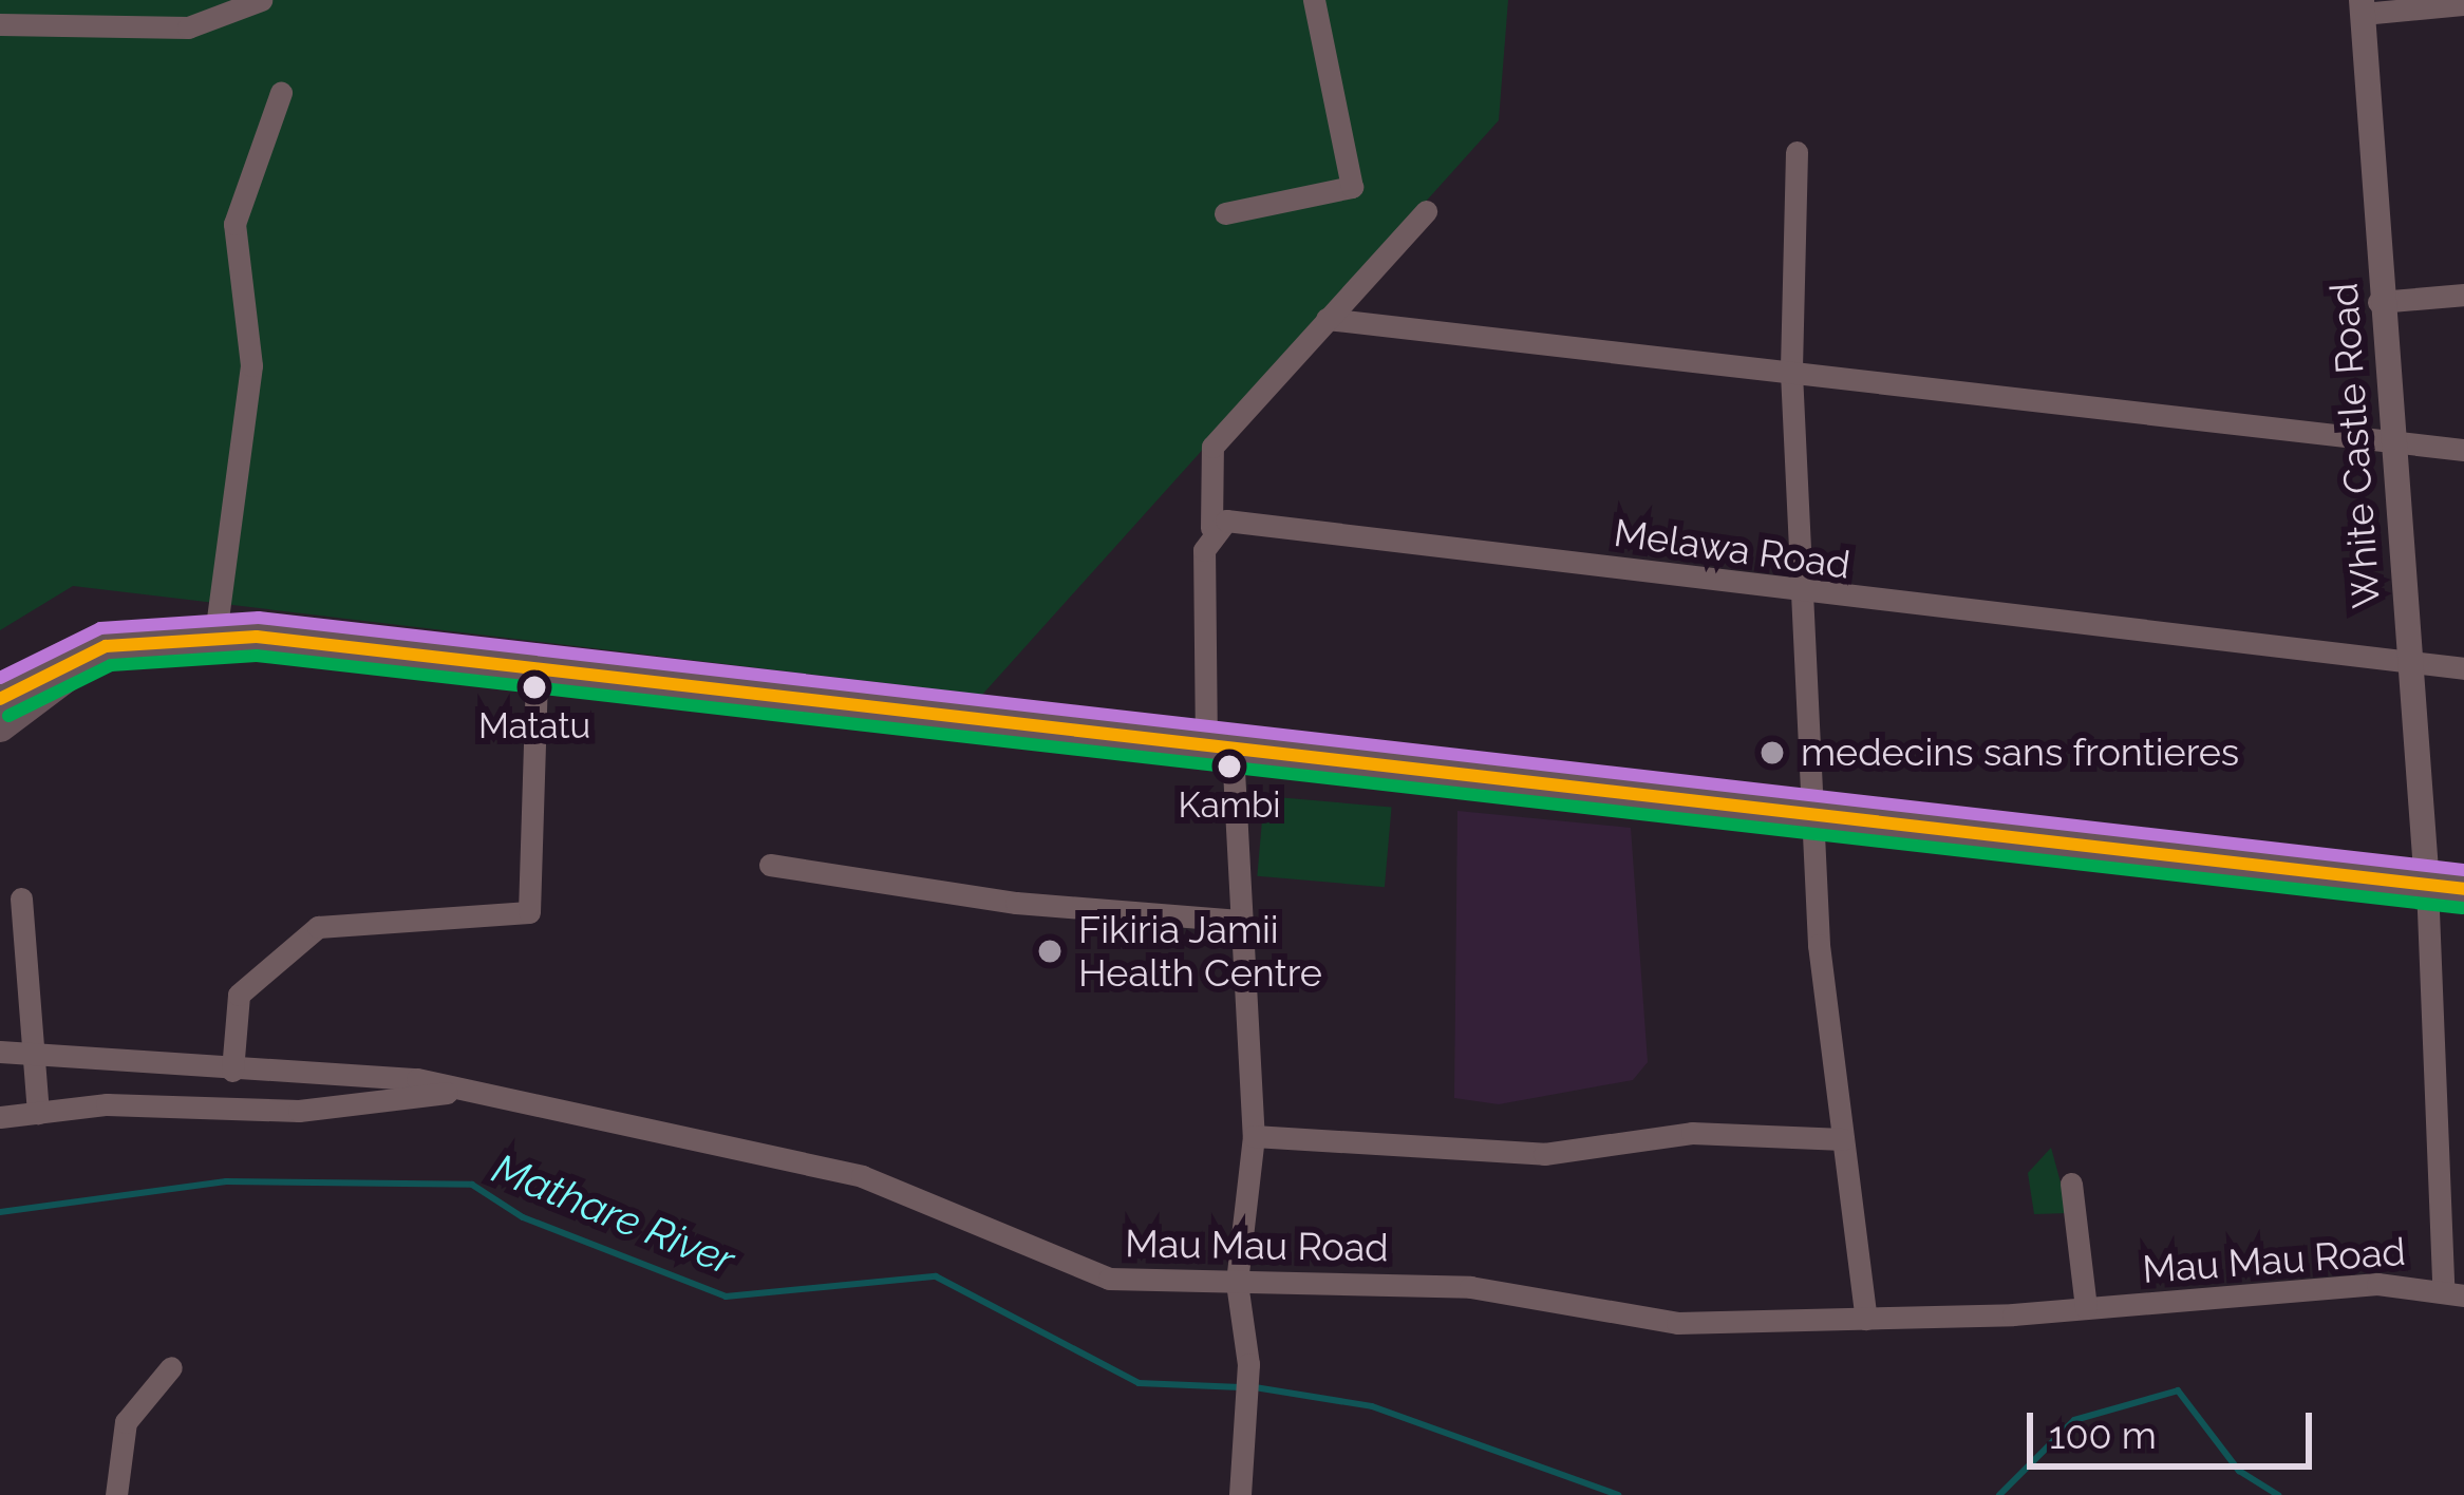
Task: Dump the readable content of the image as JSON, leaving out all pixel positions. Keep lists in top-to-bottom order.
{
  "streets": {
    "street": ["White Castle Road", "Melawa Road", "Mau Mau Road"]
  },
  "crossings": [
    ["White Castle Road", "Melawa Road"]
  ],
  "water": ["Mathare River"],
  "places": [
    "Matatu",
    "medecins sans frontieres",
    "Kambi",
    "Fikiria Jamii Health Centre"
  ],
  "scale_bar": "100 m"
}
